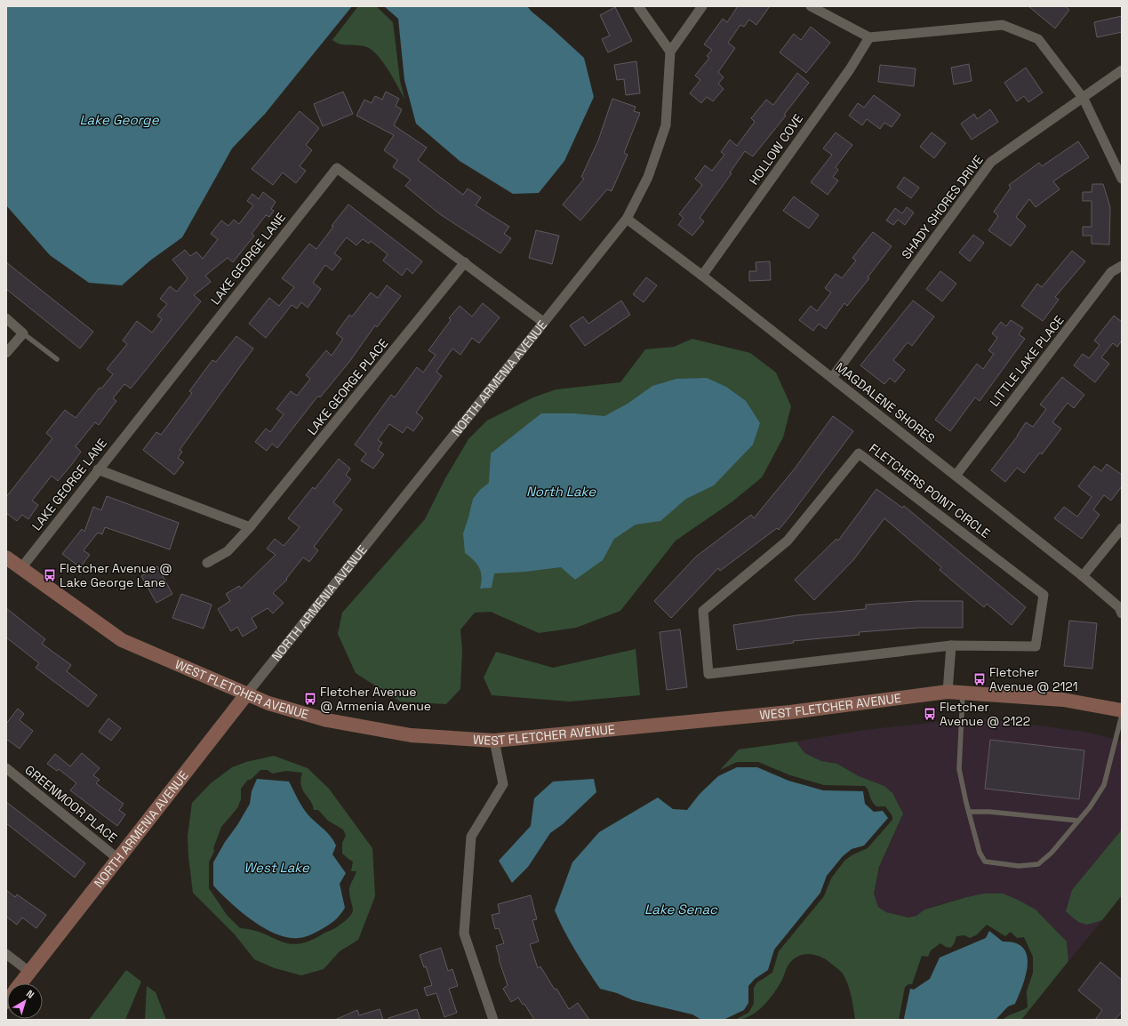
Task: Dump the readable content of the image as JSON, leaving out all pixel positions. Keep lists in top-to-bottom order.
{
  "streets": {
    "main road": ["NORTH ARMENIA AVENUE", "WEST FLETCHER AVENUE"],
    "street": [
      "HOLLOW COVE",
      "SHADY SHORES DRIVE",
      "LAKE GEORGE LANE",
      "LITTLE LAKE PLACE",
      "LAKE GEORGE PLACE",
      "MAGDALENE SHORES",
      "FLETCHERS POINT CIRCLE",
      "GREENMOOR PLACE"
    ]
  },
  "crossings": [
    ["HOLLOW COVE", "MAGDALENE SHORES"],
    ["SHADY SHORES DRIVE", "MAGDALENE SHORES"],
    ["LAKE GEORGE LANE", "NORTH ARMENIA AVENUE"],
    ["LAKE GEORGE LANE", "LAKE GEORGE PLACE"],
    ["LAKE GEORGE LANE", "WEST FLETCHER AVENUE"],
    ["LITTLE LAKE PLACE", "MAGDALENE SHORES"],
    ["NORTH ARMENIA AVENUE", "MAGDALENE SHORES"],
    ["NORTH ARMENIA AVENUE", "WEST FLETCHER AVENUE"],
    ["NORTH ARMENIA AVENUE", "GREENMOOR PLACE"]
  ],
  "water": [
    "Lake George",
    "North Lake",
    "West Lake",
    "Lake Senac"
  ],
  "places": {
    "bus stop": [
      "Fletcher Avenue @ Lake George Lane",
      "Fletcher Avenue @ 2121",
      "Fletcher Avenue @ Armenia Avenue",
      "Fletcher Avenue @ 2122"
    ]
  },
  "north": "top right"
}
